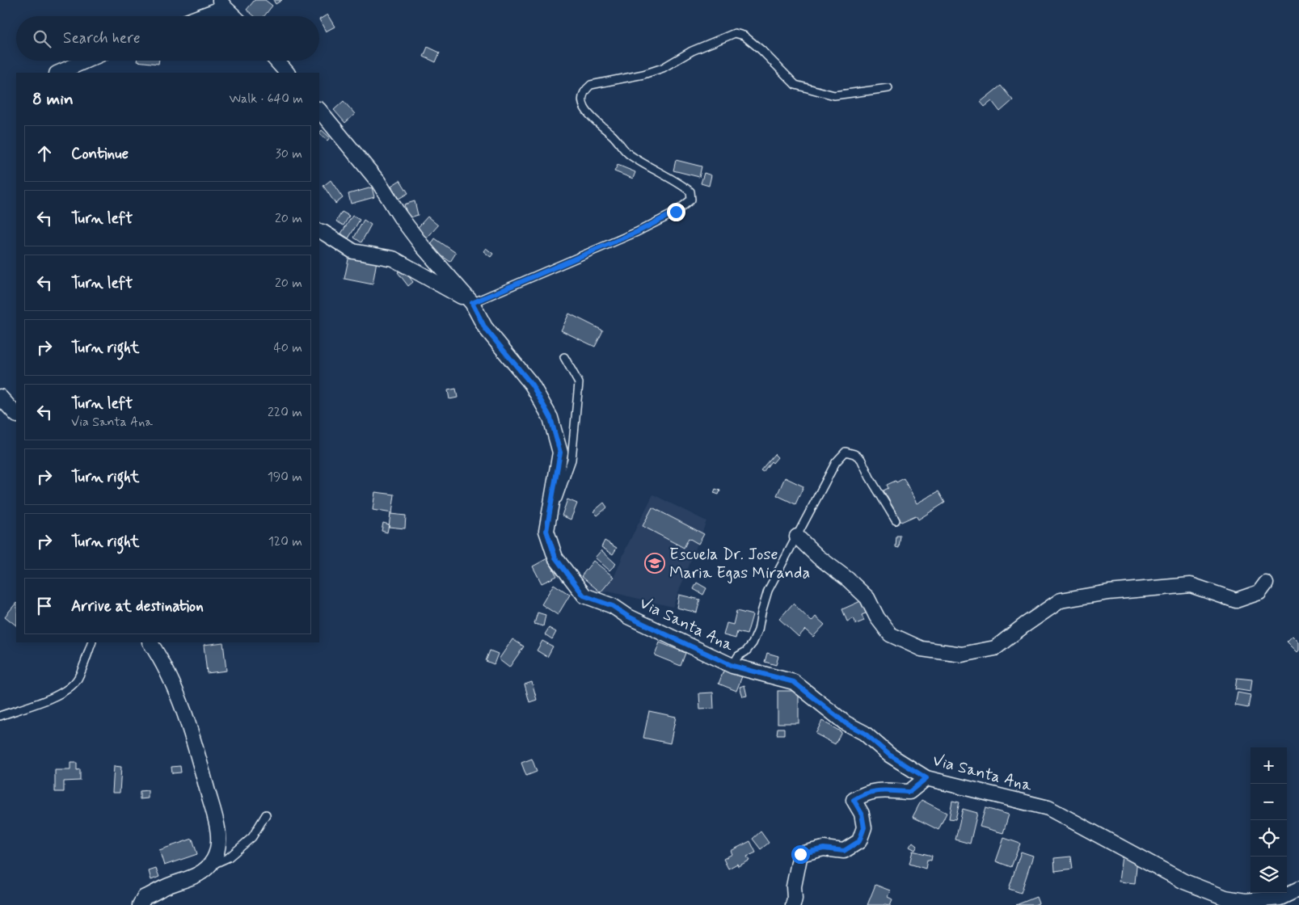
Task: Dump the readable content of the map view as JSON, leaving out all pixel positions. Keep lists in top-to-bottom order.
{
  "streets": {
    "street": ["Via Santa Ana"]
  },
  "places": {
    "school or university": ["Escuela Dr. Jose Maria Egas Miranda"]
  },
  "page": {
    "search": "Search here",
    "heading": ["8 min", "Walk · 640 m"],
    "list": [
      ["Continue", "30 m"],
      ["Turn left", "20 m"],
      ["Turn left", "20 m"],
      ["Turn right", "40 m"],
      ["Turn left", "Via Santa Ana", "220 m"],
      ["Turn right", "190 m"],
      ["Turn right", "120 m"],
      "Arrive at destination"
    ],
    "map_buttons": ["+", "−"]
  }
}
